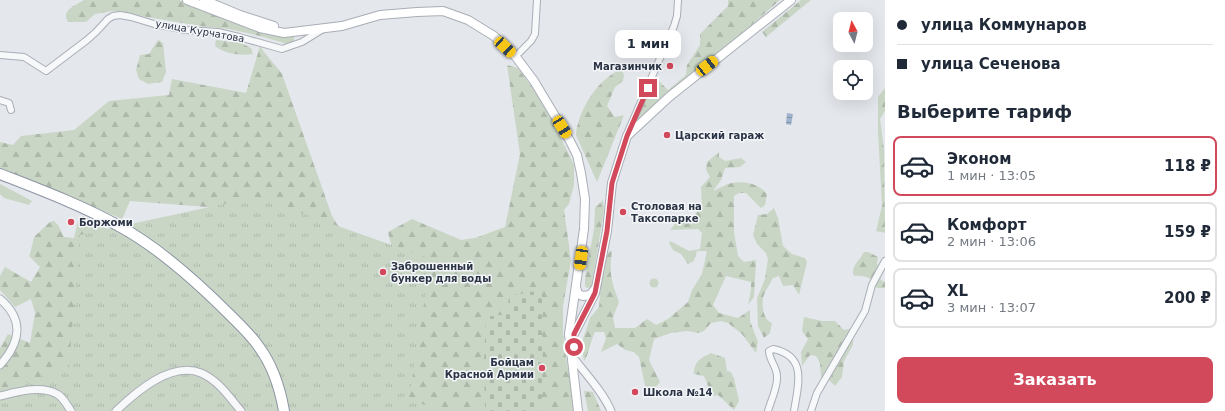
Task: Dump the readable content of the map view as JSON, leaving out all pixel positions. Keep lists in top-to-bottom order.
{
  "streets": {
    "street": ["улица Курчатова"]
  },
  "places": [
    "Магазинчик",
    "Царский гараж",
    "Столовая на Таксопарке",
    "Боржоми",
    "Заброшенный бункер для воды",
    "Бойцам Красной Армии",
    "Школа №14"
  ],
  "north": "top",
  "page": {
    "banner": ["улица Коммунаров", "улица Сеченова"],
    "bubble": "1 мин",
    "heading": "Выберите тариф",
    "list": [
      {
        "name": "Эконом",
        "note": "1 мин · 13:05",
        "value": "118 ₽"
      },
      {
        "name": "Комфорт",
        "note": "2 мин · 13:06",
        "value": "159 ₽"
      },
      {
        "name": "XL",
        "note": "3 мин · 13:07",
        "value": "200 ₽"
      }
    ],
    "buttons": "Заказать"
  }
}
